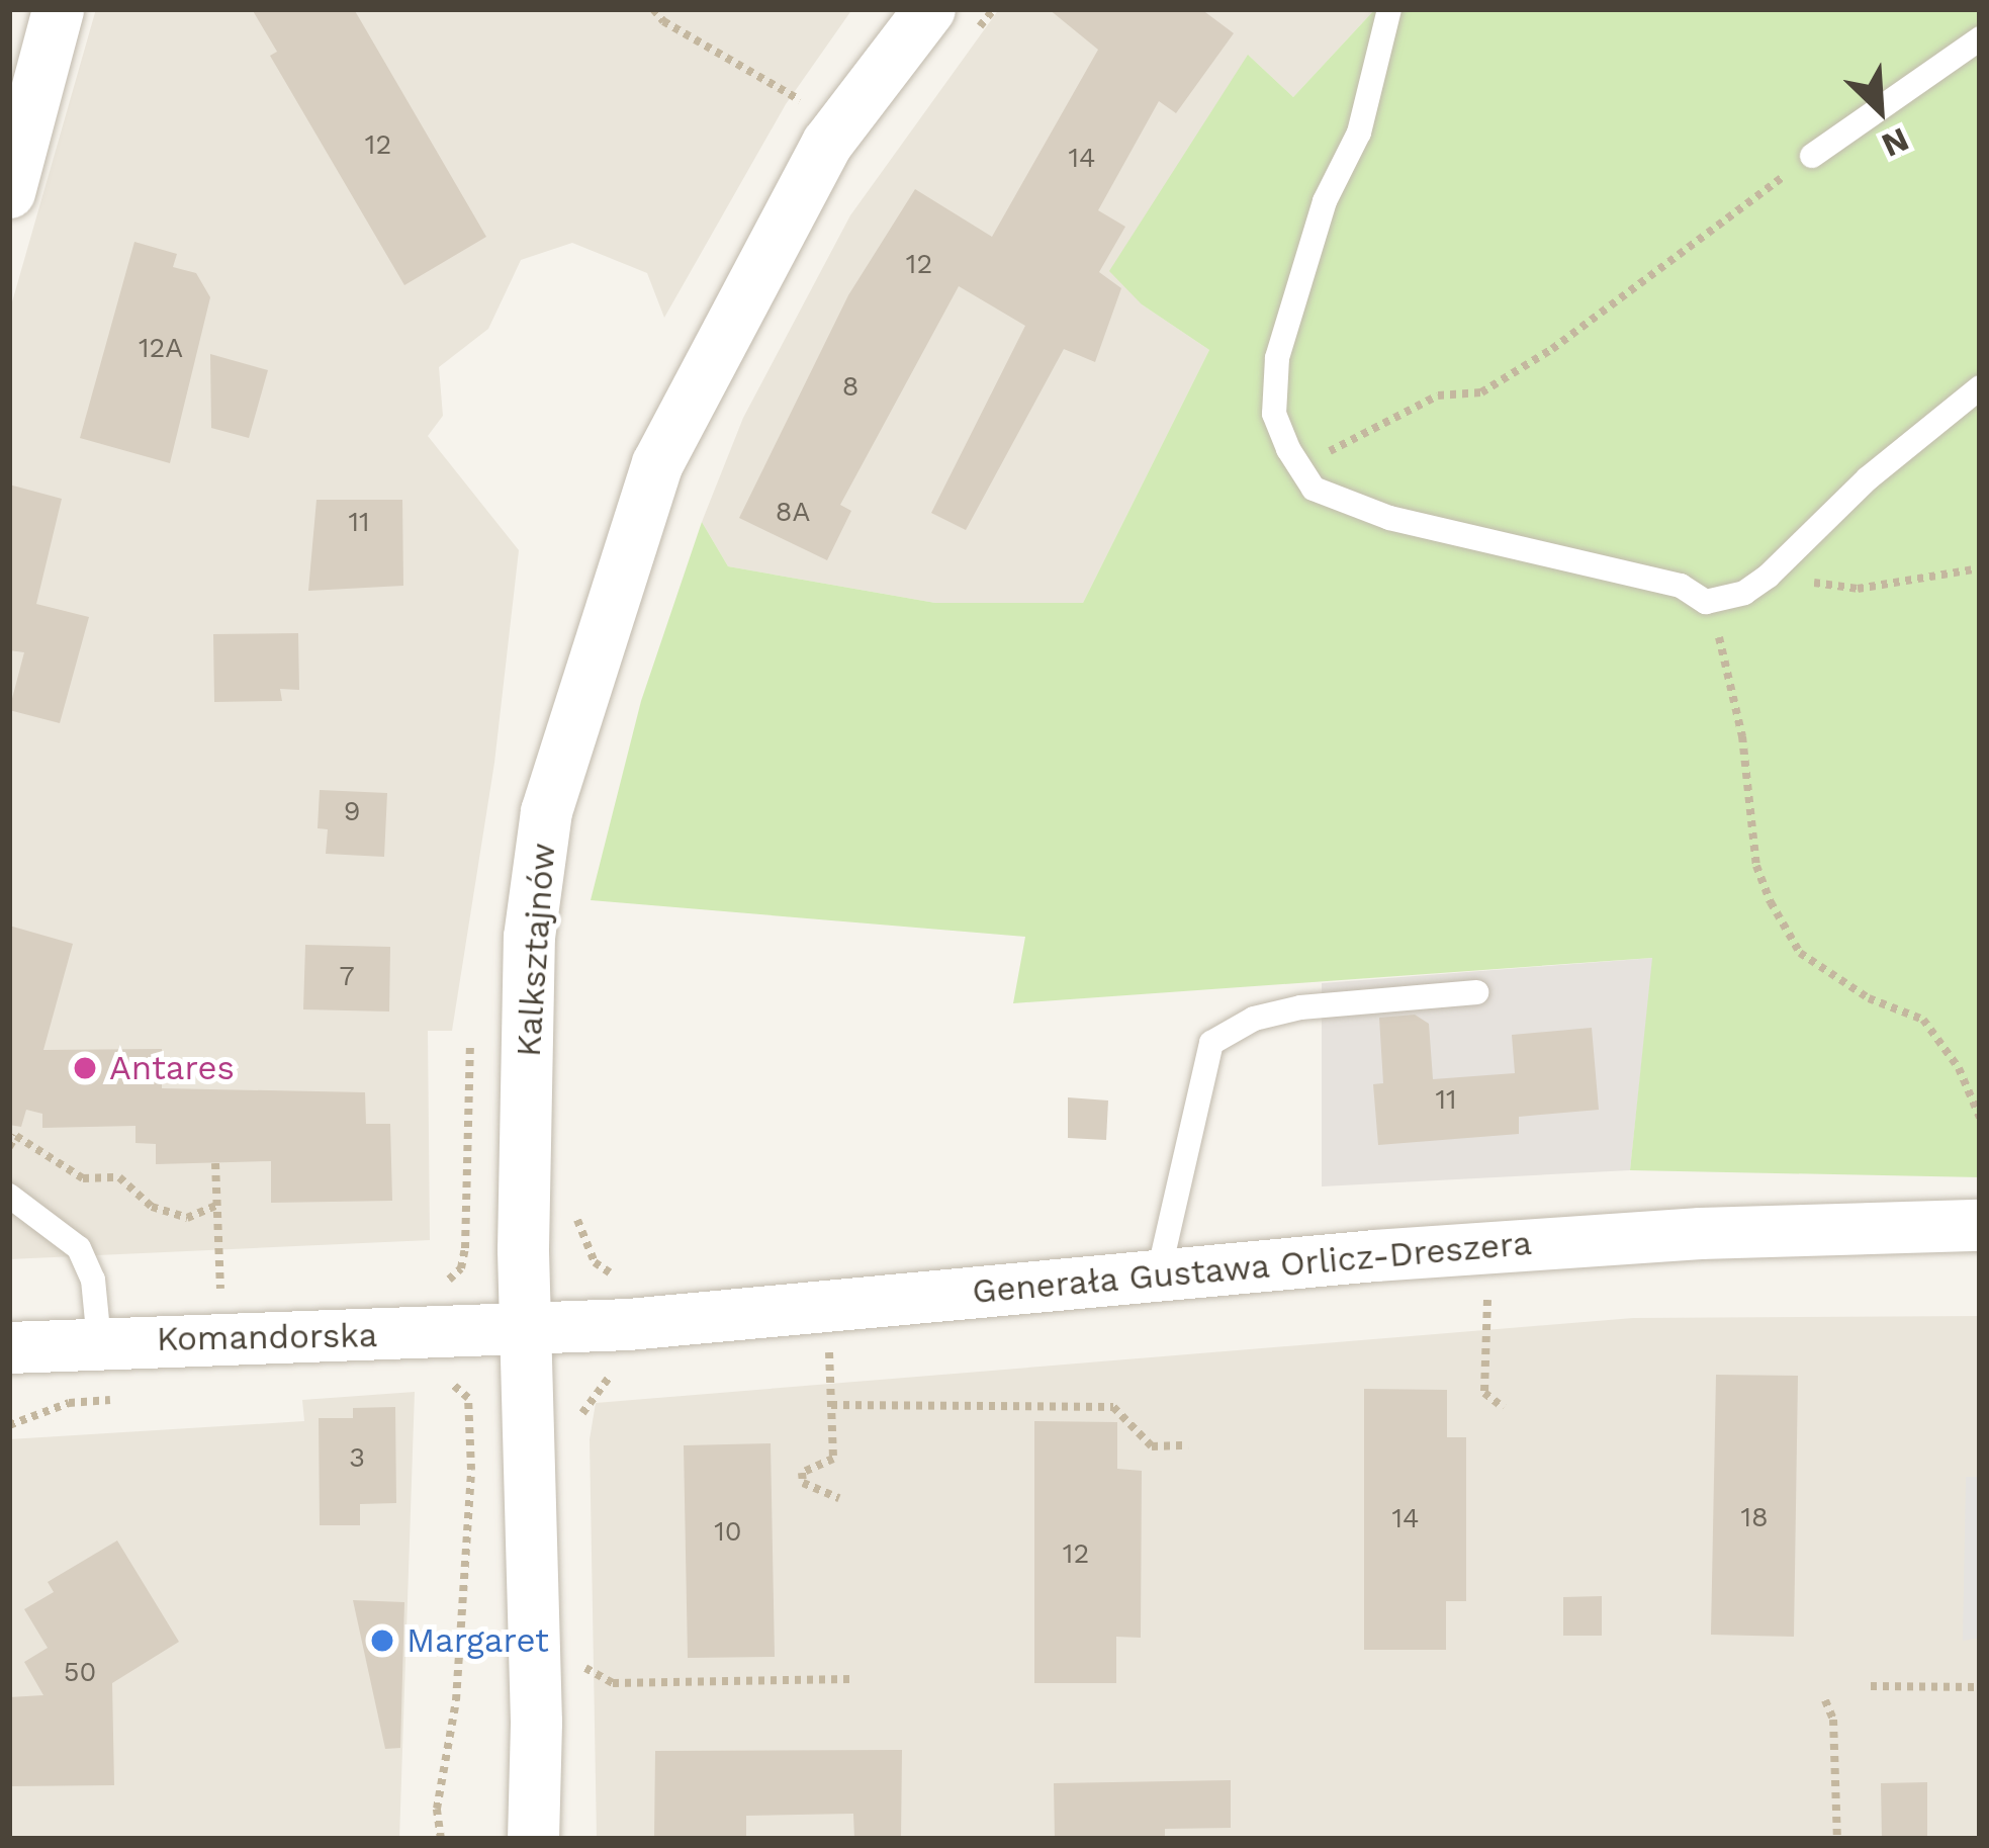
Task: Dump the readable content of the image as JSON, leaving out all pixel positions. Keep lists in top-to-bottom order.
{
  "streets": {
    "street": ["Kalksztajnów", "Generała Gustawa Orlicz-Dreszera", "Komandorska"]
  },
  "crossings": [
    ["Kalksztajnów", "Generała Gustawa Orlicz-Dreszera"],
    ["Kalksztajnów", "Komandorska"],
    ["Generała Gustawa Orlicz-Dreszera", "Komandorska"]
  ],
  "places": ["Antares", "Margaret"],
  "house_numbers": [
    "12",
    "14",
    "12",
    "12A",
    "8",
    "8A",
    "11",
    "9",
    "7",
    "11",
    "3",
    "18",
    "14",
    "10",
    "12",
    "50"
  ],
  "north": "bottom right"
}
